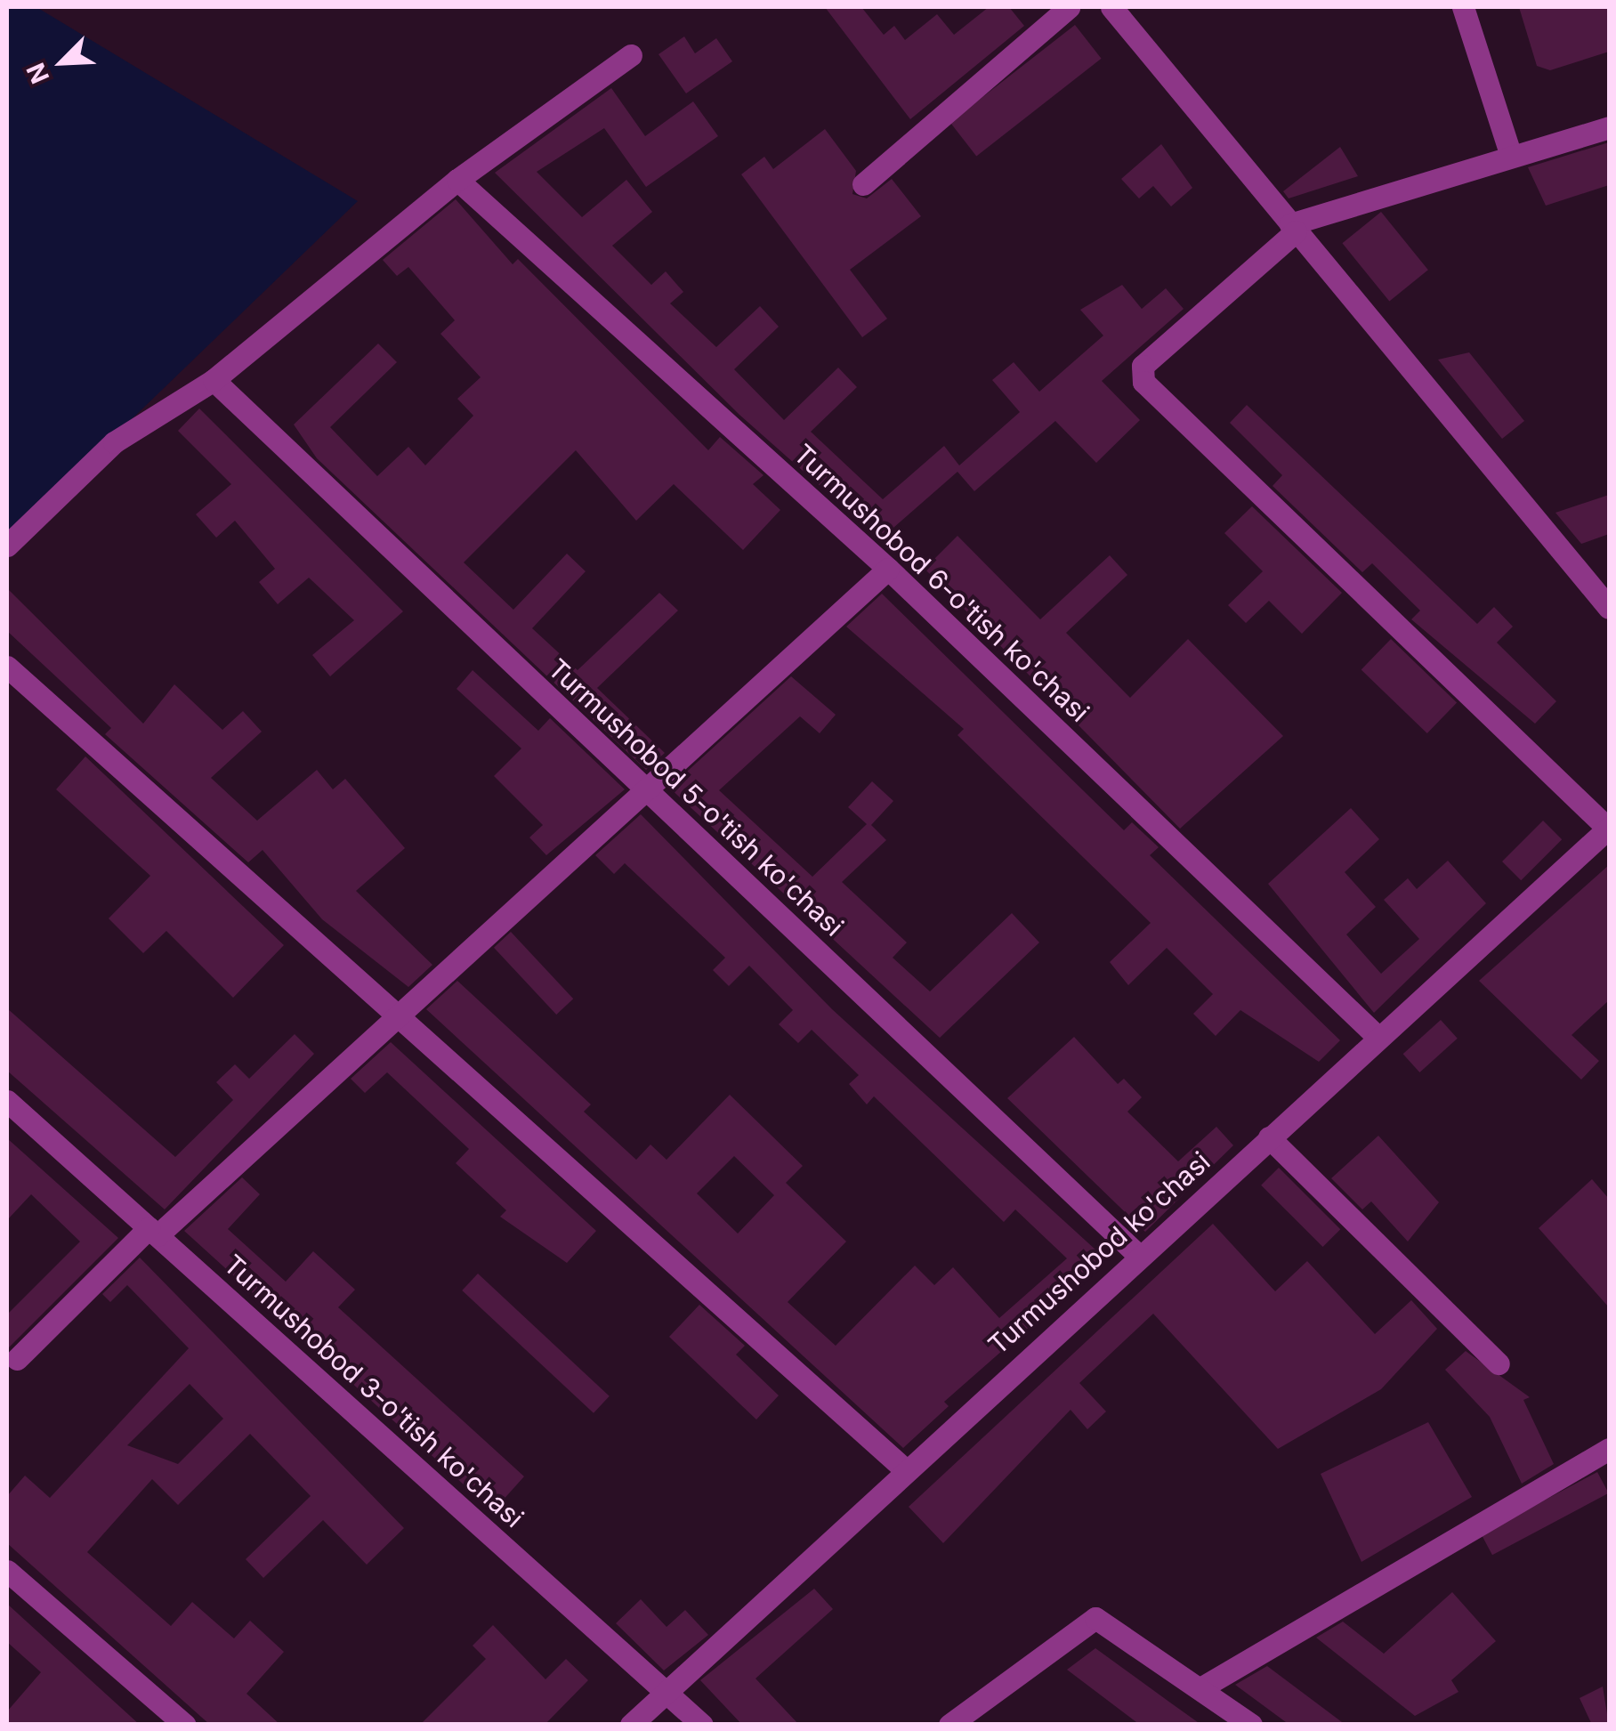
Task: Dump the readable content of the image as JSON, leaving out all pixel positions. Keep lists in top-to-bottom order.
{
  "streets": {
    "street": [
      "Turmushobod 6-o'tish ko'chasi",
      "Turmushobod 5-o'tish ko'chasi",
      "Turmushobod ko'chasi",
      "Turmushobod 3-o'tish ko'chasi"
    ]
  },
  "crossings": [
    ["Turmushobod 6-o'tish ko'chasi", "Turmushobod ko'chasi"],
    ["Turmushobod 5-o'tish ko'chasi", "Turmushobod ko'chasi"],
    ["Turmushobod ko'chasi", "Turmushobod 3-o'tish ko'chasi"]
  ],
  "north": "bottom left"
}
